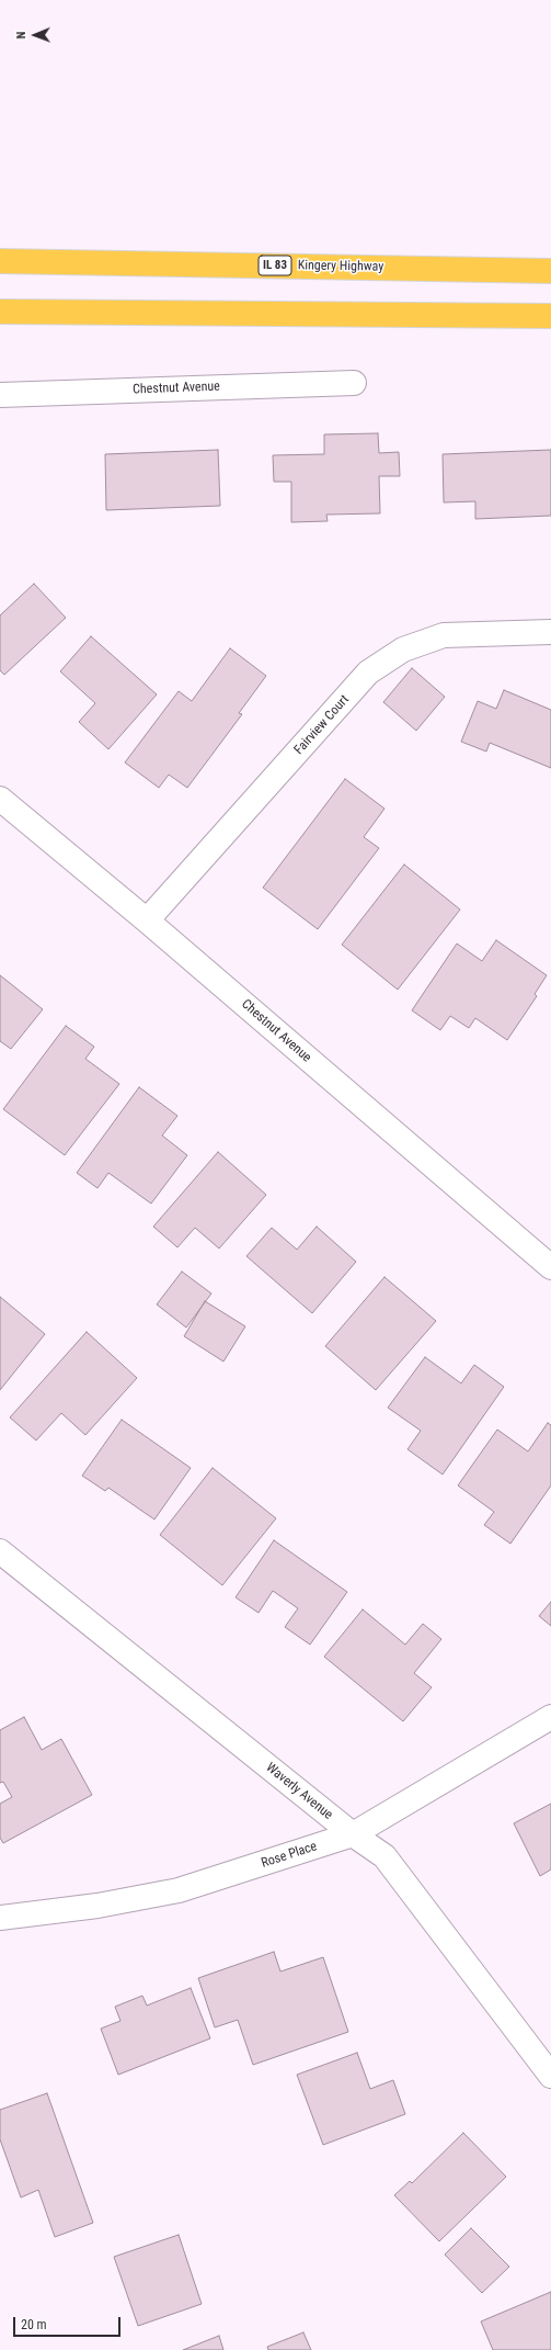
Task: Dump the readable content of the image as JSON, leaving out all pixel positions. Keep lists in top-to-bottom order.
{
  "streets": {
    "highway": ["IL 83", "Kingery Highway"],
    "street": [
      "Chestnut Avenue",
      "Fairview Court",
      "Waverly Avenue",
      "Rose Place"
    ]
  },
  "crossings": [
    ["Chestnut Avenue", "Fairview Court"],
    ["Waverly Avenue", "Rose Place"]
  ],
  "scale_bar": "20 m",
  "north": "left"
}
